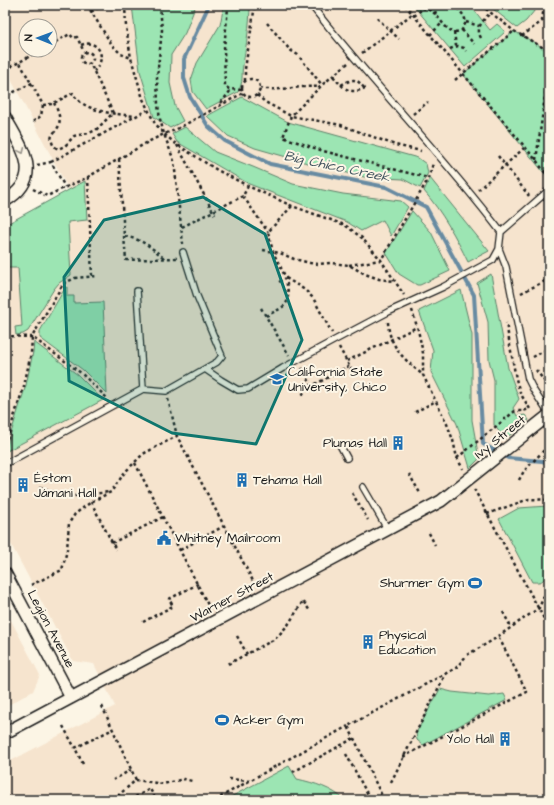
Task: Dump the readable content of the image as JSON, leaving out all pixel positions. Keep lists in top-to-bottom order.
{
  "streets": {
    "street": ["Ivy Street", "Warner Street", "Legion Avenue"]
  },
  "crossings": [
    ["Ivy Street", "Warner Street"],
    ["Warner Street", "Legion Avenue"]
  ],
  "water": ["Big Chico Creek"],
  "places": {
    "school or university": ["California State University, Chico"],
    "building": [
      "Plumas Hall",
      "Tehama Hall",
      "Éstom Jámani Hall",
      "Physical Education",
      "Yolo Hall"
    ],
    "public building": ["Whitney Mailroom"],
    "sports": ["Shurmer Gym", "Acker Gym"]
  },
  "north": "left"
}
